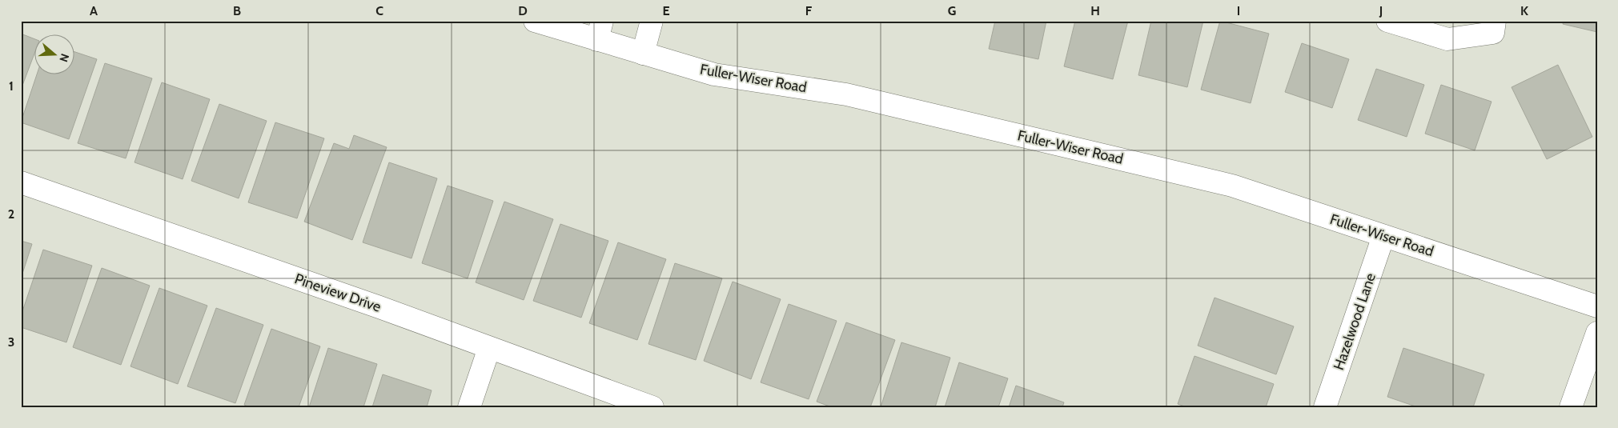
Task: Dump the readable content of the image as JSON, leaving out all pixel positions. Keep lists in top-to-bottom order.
{
  "streets": {
    "street": ["Fuller-Wiser Road", "Pineview Drive", "Hazelwood Lane"]
  },
  "crossings": [
    ["Fuller-Wiser Road", "Hazelwood Lane"]
  ],
  "north": "right",
  "grid": {
    "columns": [
      "A",
      "B",
      "C",
      "D",
      "E",
      "F",
      "G",
      "H",
      "I",
      "J",
      "K"
    ],
    "rows": ["1", "2", "3"]
  }
}
